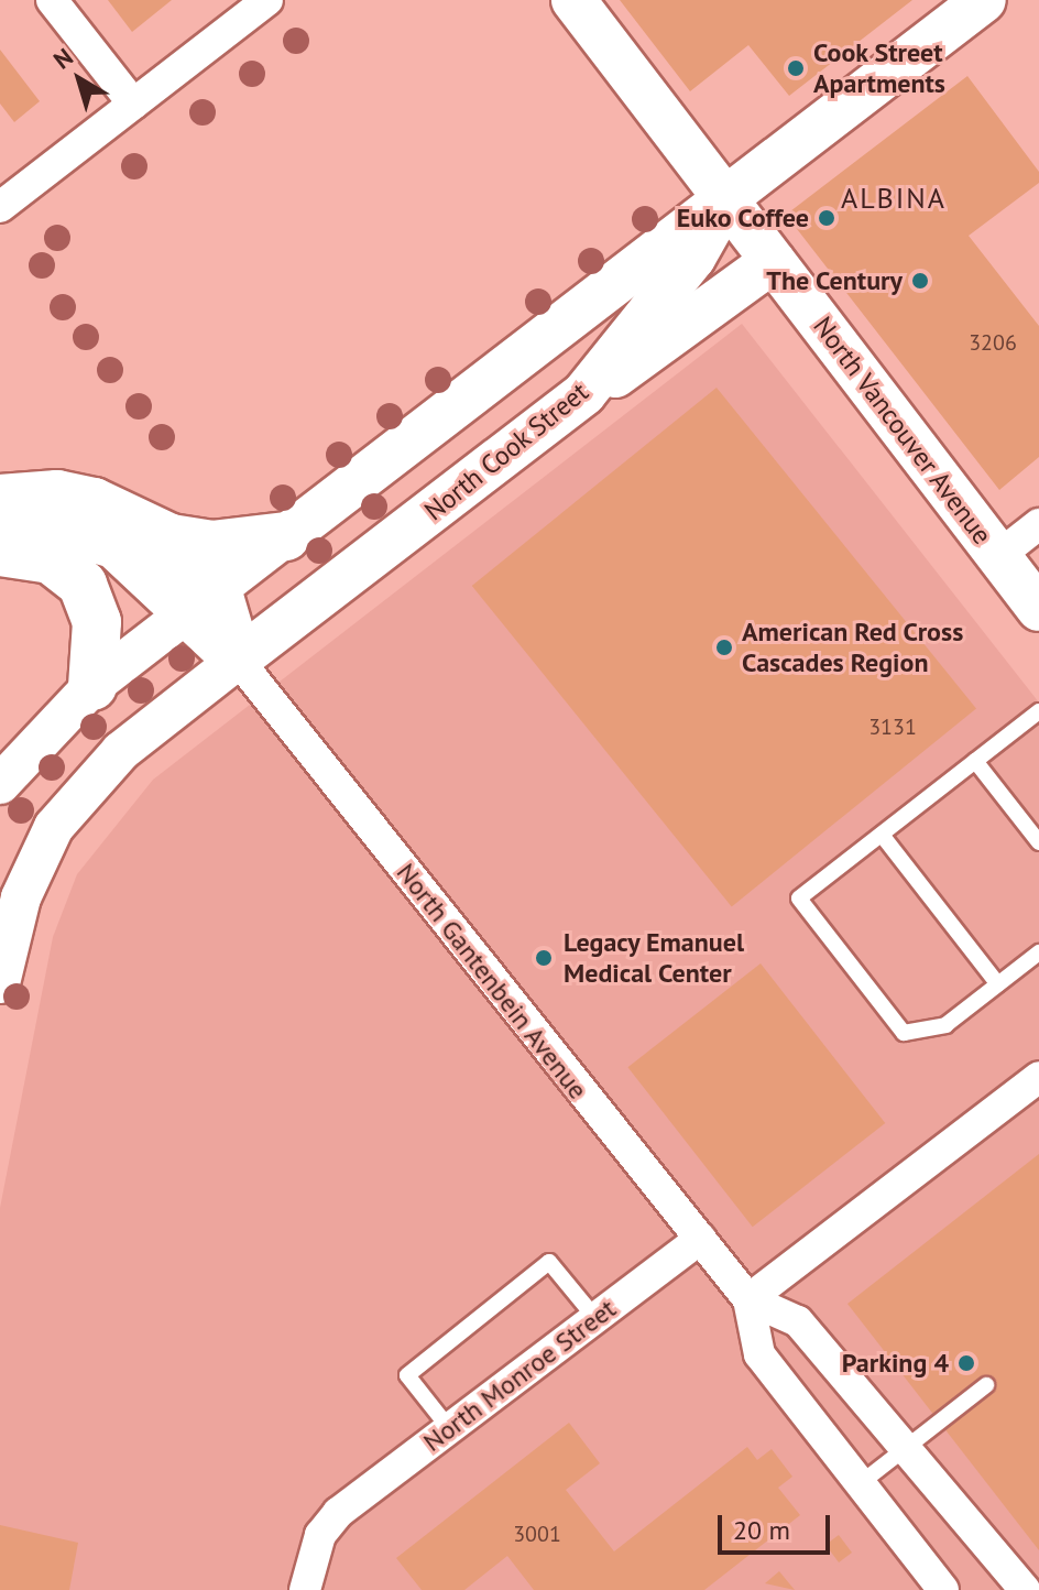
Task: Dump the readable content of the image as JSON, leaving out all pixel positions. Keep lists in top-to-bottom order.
{
  "streets": {
    "main road": ["North Vancouver Avenue", "North Cook Street"],
    "street": ["North Gantenbein Avenue", "North Monroe Street"]
  },
  "crossings": [
    ["North Vancouver Avenue", "North Cook Street"],
    ["North Cook Street", "North Gantenbein Avenue"],
    ["North Gantenbein Avenue", "North Monroe Street"]
  ],
  "districts": ["ALBINA"],
  "places": [
    "Cook Street Apartments",
    "Euko Coffee",
    "The Century",
    "American Red Cross Cascades Region",
    "Legacy Emanuel Medical Center",
    "Parking 4"
  ],
  "house_numbers": ["3206", "3131", "3001"],
  "scale_bar": "20 m",
  "north": "top left"
}
